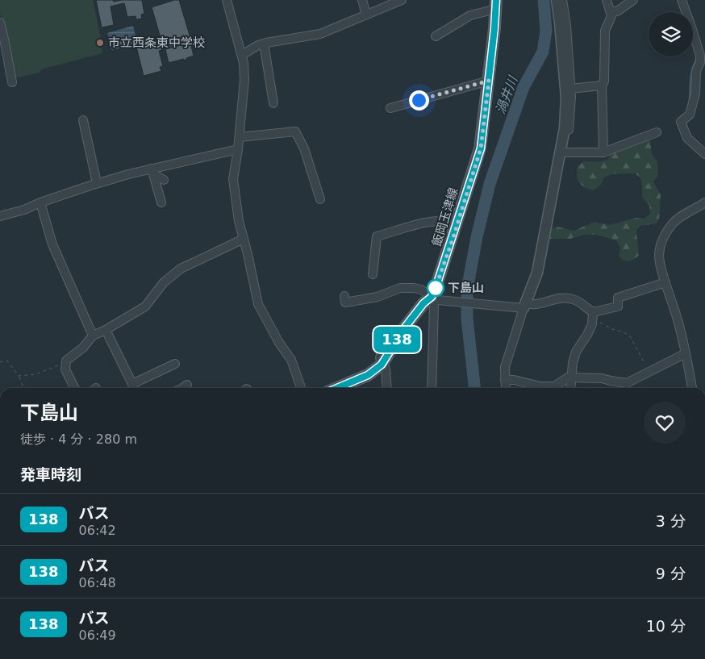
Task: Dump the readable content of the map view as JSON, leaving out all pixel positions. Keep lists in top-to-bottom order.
{
  "streets": {
    "main road": ["飯岡玉津線"]
  },
  "water": ["渦井川"],
  "places": ["市立西条東中学校", "下島山"],
  "lines": ["bus line 138"],
  "page": {
    "on_map": "138",
    "heading": [
      ["下島山", "徒歩 · 4 分 · 280 m"],
      "発車時刻"
    ],
    "list": [
      {
        "mark": "138",
        "name": "バス",
        "note": "06:42",
        "value": "3 分"
      },
      {
        "mark": "138",
        "name": "バス",
        "note": "06:48",
        "value": "9 分"
      },
      {
        "mark": "138",
        "name": "バス",
        "note": "06:49",
        "value": "10 分"
      }
    ]
  }
}
